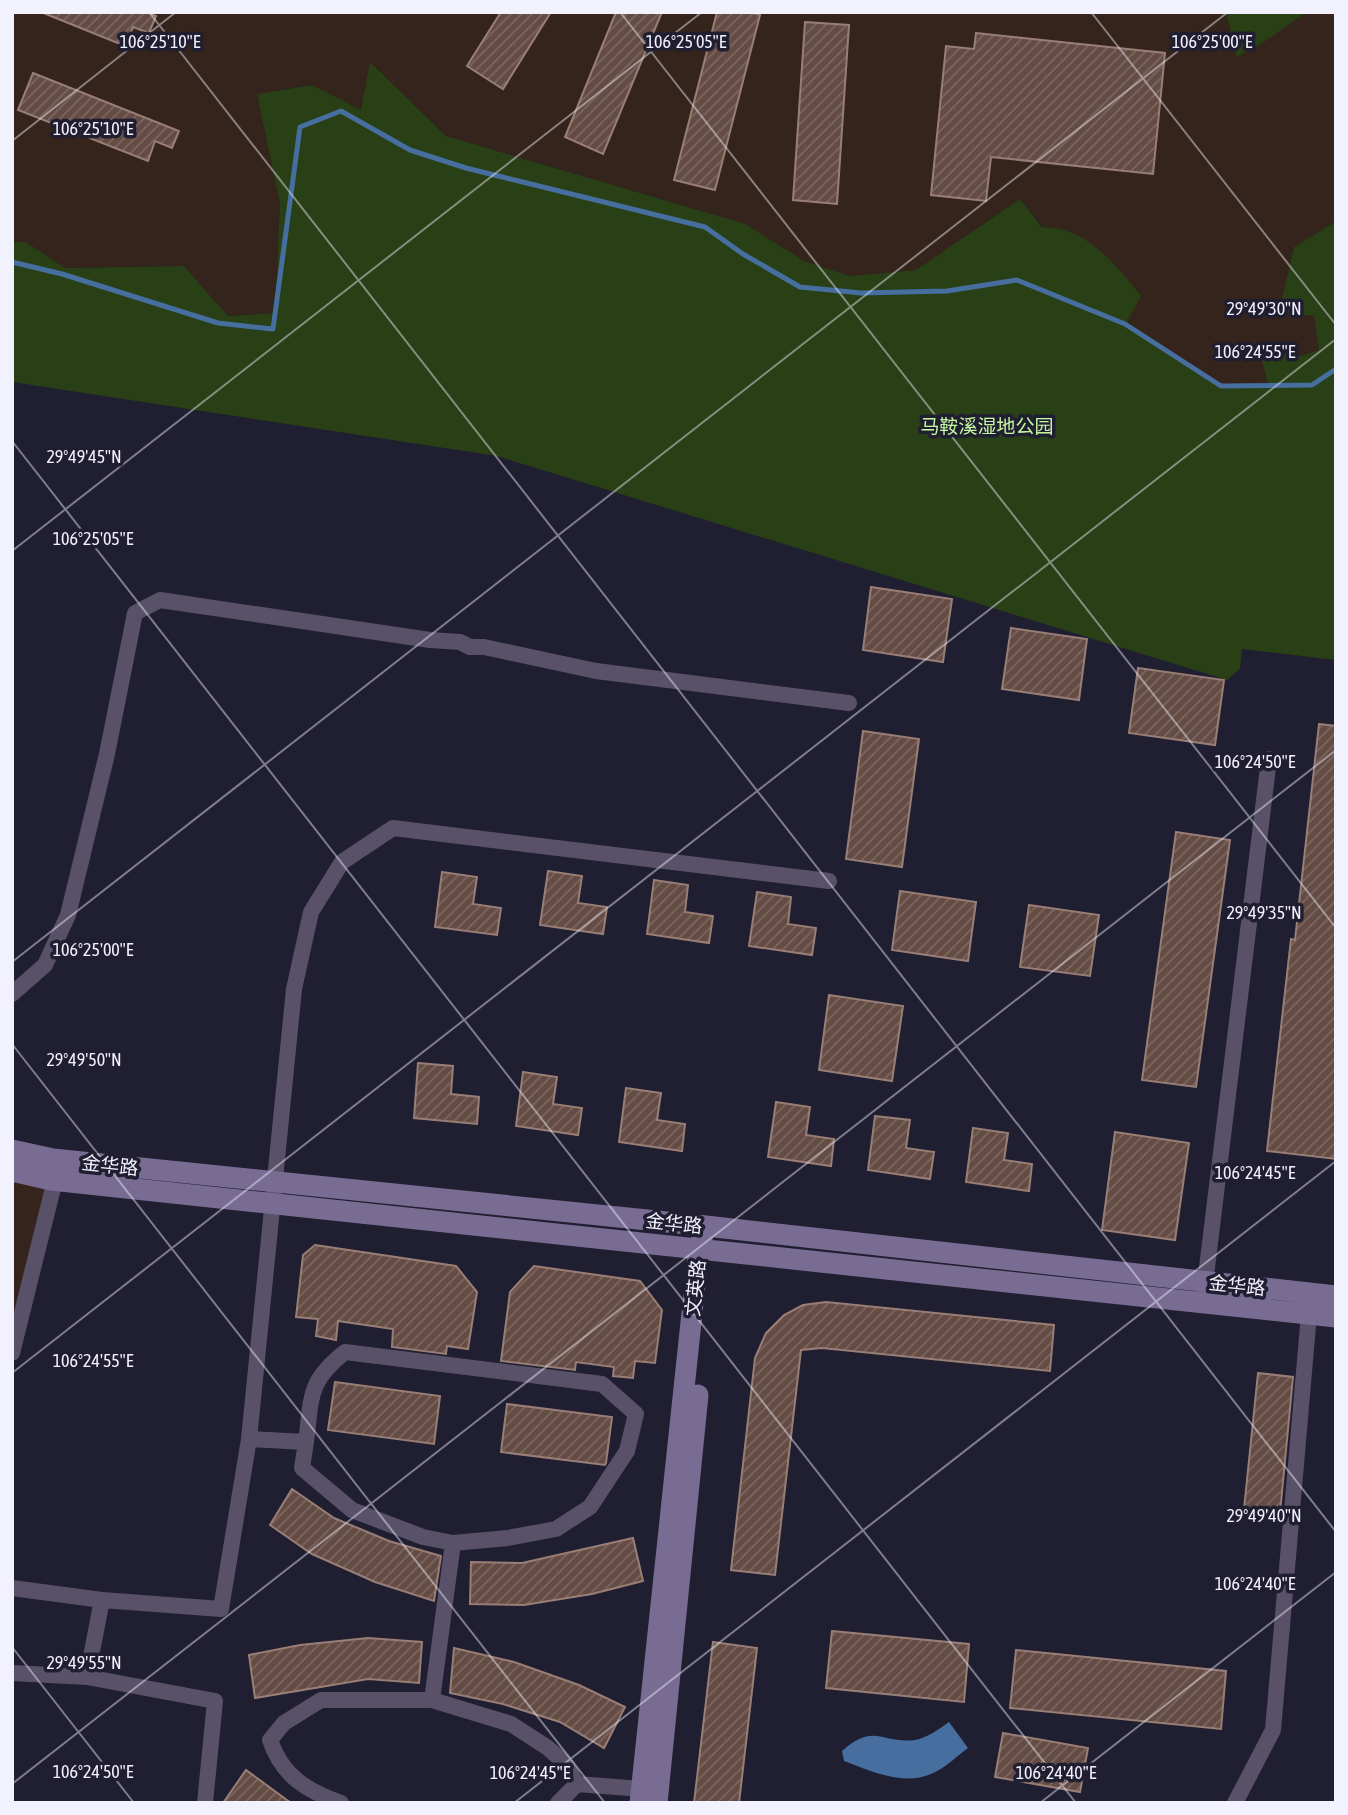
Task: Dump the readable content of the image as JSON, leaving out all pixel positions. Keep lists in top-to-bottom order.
{
  "streets": {
    "main road": ["金华路", "文英路"]
  },
  "crossings": [
    ["金华路", "文英路"]
  ],
  "parks": ["马鞍溪湿地公园"],
  "coordinates": [
    "106°25'05\"E",
    "106°25'00\"E",
    "106°25'10\"E",
    "29°49'30\"N",
    "106°24'55\"E",
    "29°49'45\"N",
    "106°24'50\"E",
    "29°49'35\"N",
    "29°49'50\"N",
    "106°24'45\"E",
    "29°49'40\"N",
    "106°24'40\"E",
    "29°49'55\"N"
  ]
}
